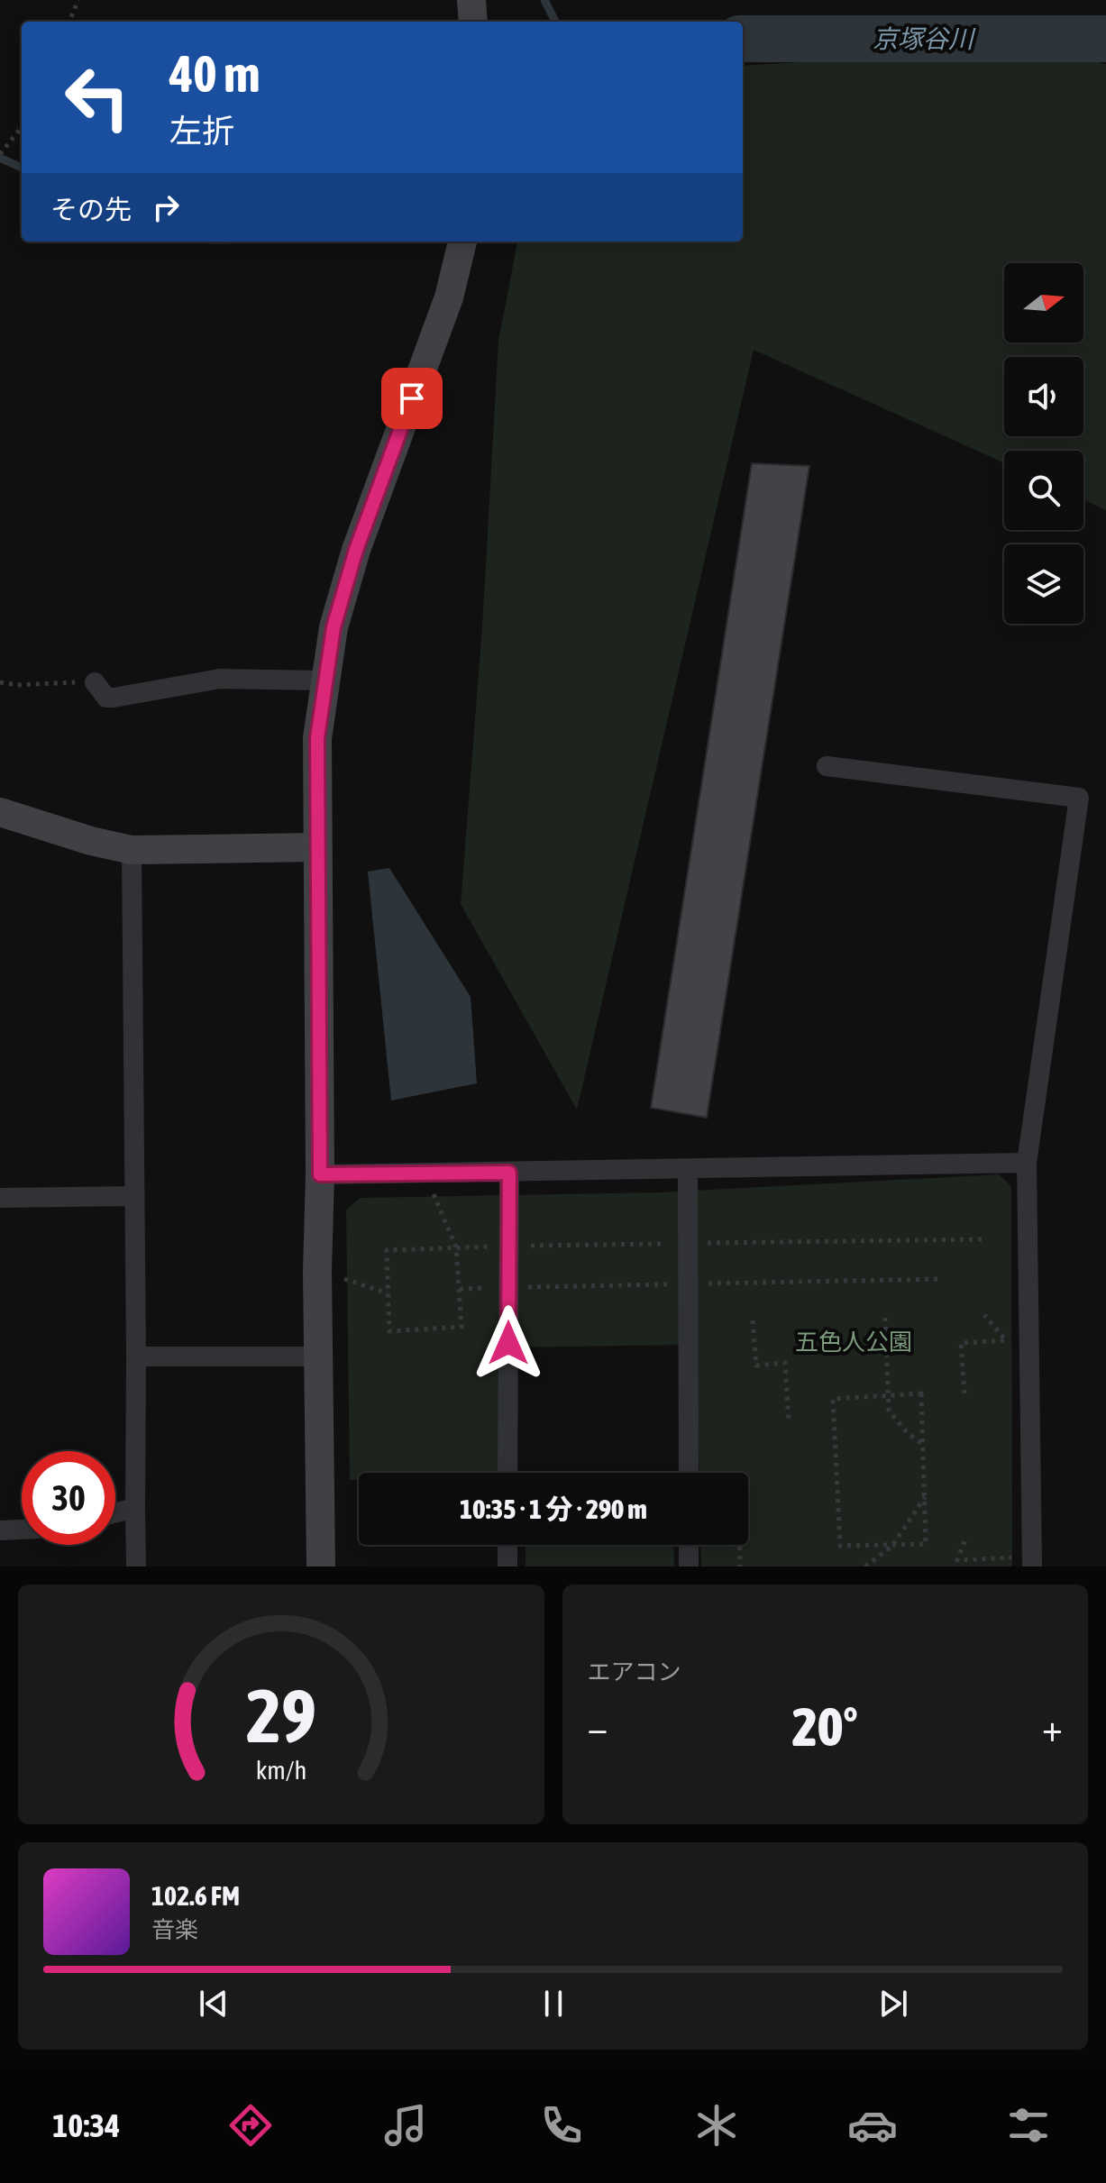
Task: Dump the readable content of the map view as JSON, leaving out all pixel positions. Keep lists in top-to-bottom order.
{
  "water": ["京塚谷川"],
  "parks": ["五色人公園"],
  "north": "right",
  "page": {
    "turn": ["40 m", "左折"],
    "then": "その先",
    "limit": "30",
    "trip": "10:35 · 1 分 · 290 m",
    "tile": "エアコン",
    "heat": ["−", "20°", "+"],
    "song": ["102.6 FM", "音楽"],
    "tabs": "10:34",
    "gauge": ["29", "km/h"]
  }
}
